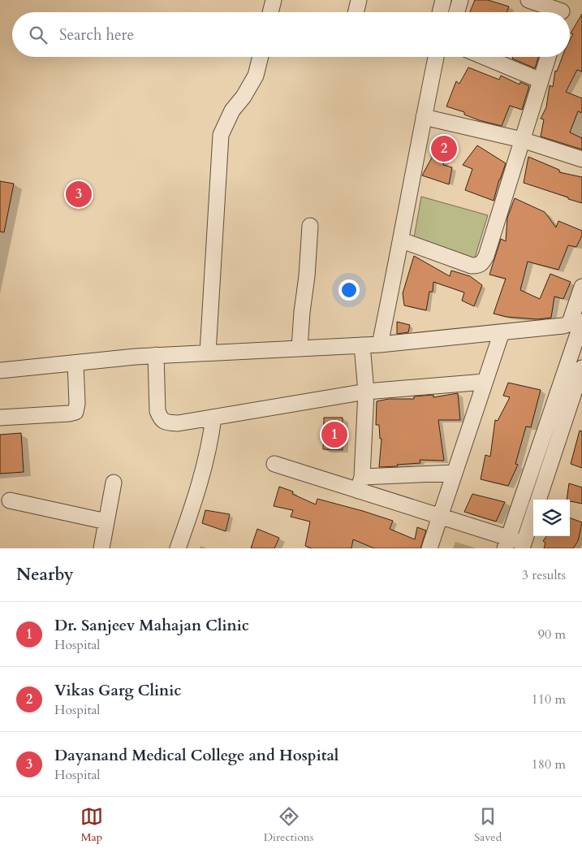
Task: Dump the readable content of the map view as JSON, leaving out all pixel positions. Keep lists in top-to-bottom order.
{
  "page": {
    "search": "Search here",
    "pins": ["2", "3", "1"],
    "heading": ["Nearby", "3 results"],
    "list": [
      {
        "mark": "1",
        "name": "Dr. Sanjeev Mahajan Clinic",
        "note": "Hospital",
        "value": "90 m"
      },
      {
        "mark": "2",
        "name": "Vikas Garg Clinic",
        "note": "Hospital",
        "value": "110 m"
      },
      {
        "mark": "3",
        "name": "Dayanand Medical College and Hospital",
        "note": "Hospital",
        "value": "180 m"
      }
    ],
    "nav": ["Map", "Directions", "Saved"]
  }
}
